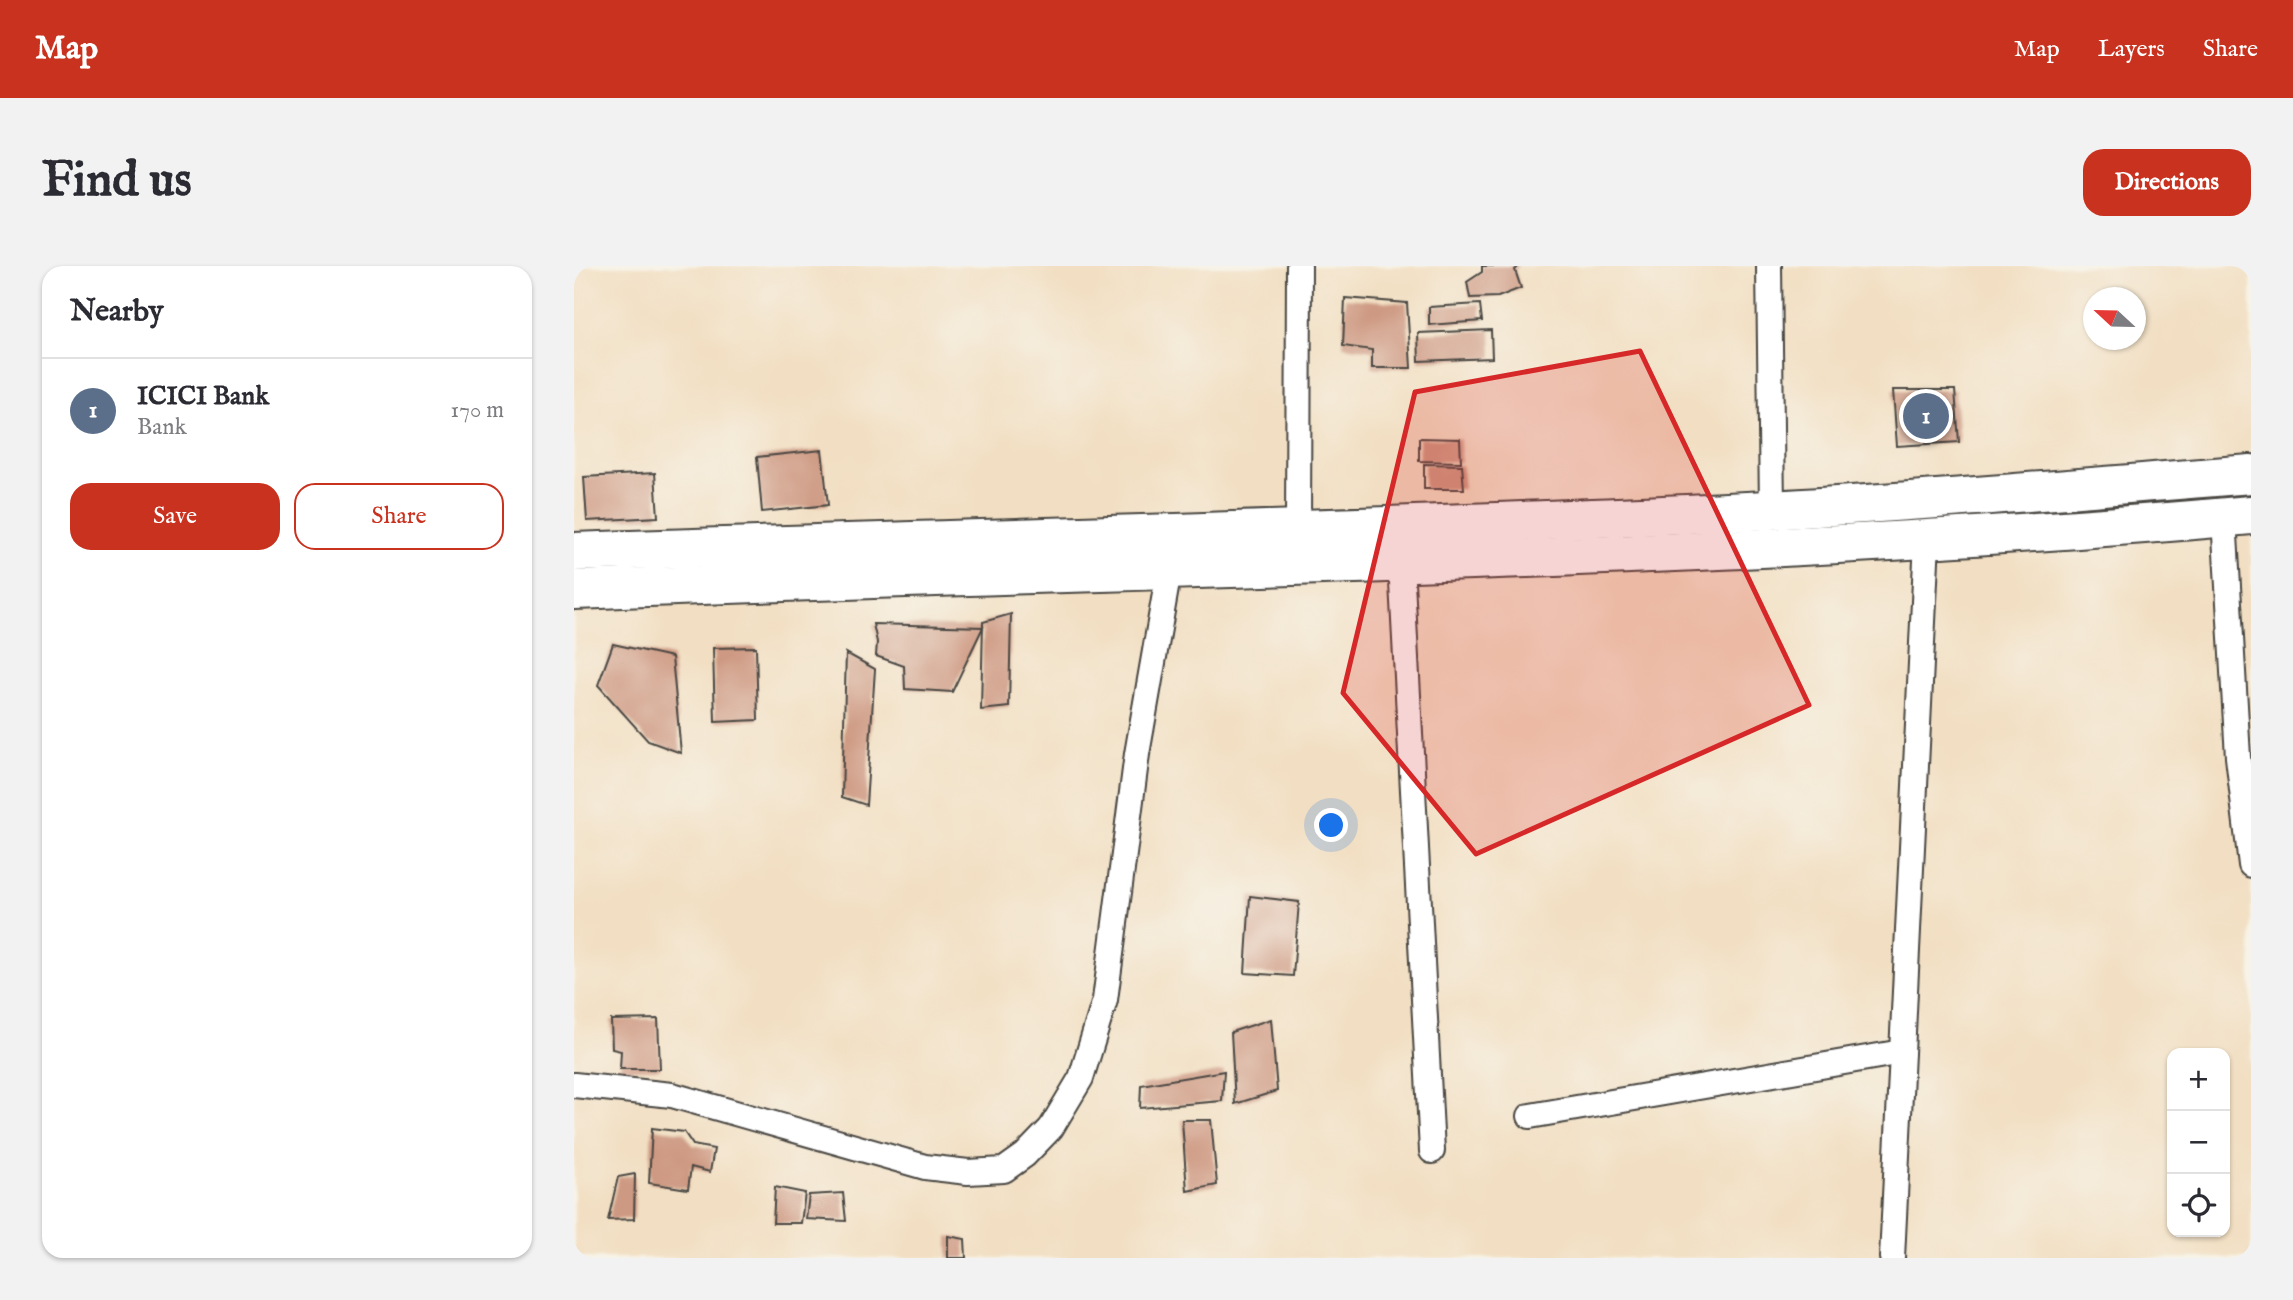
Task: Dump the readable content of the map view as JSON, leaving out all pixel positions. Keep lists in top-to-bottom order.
{
  "north": "left",
  "page": {
    "header": "Map",
    "nav": ["Map", "Layers", "Share"],
    "buttons": [
      "Directions",
      ["Save", "Share"]
    ],
    "title": "Find us",
    "heading": "Nearby",
    "list": [
      {
        "mark": "1",
        "name": "ICICI Bank",
        "note": "Bank",
        "value": "170 m"
      }
    ],
    "pins": "1",
    "map_buttons": ["+", "−"]
  }
}
